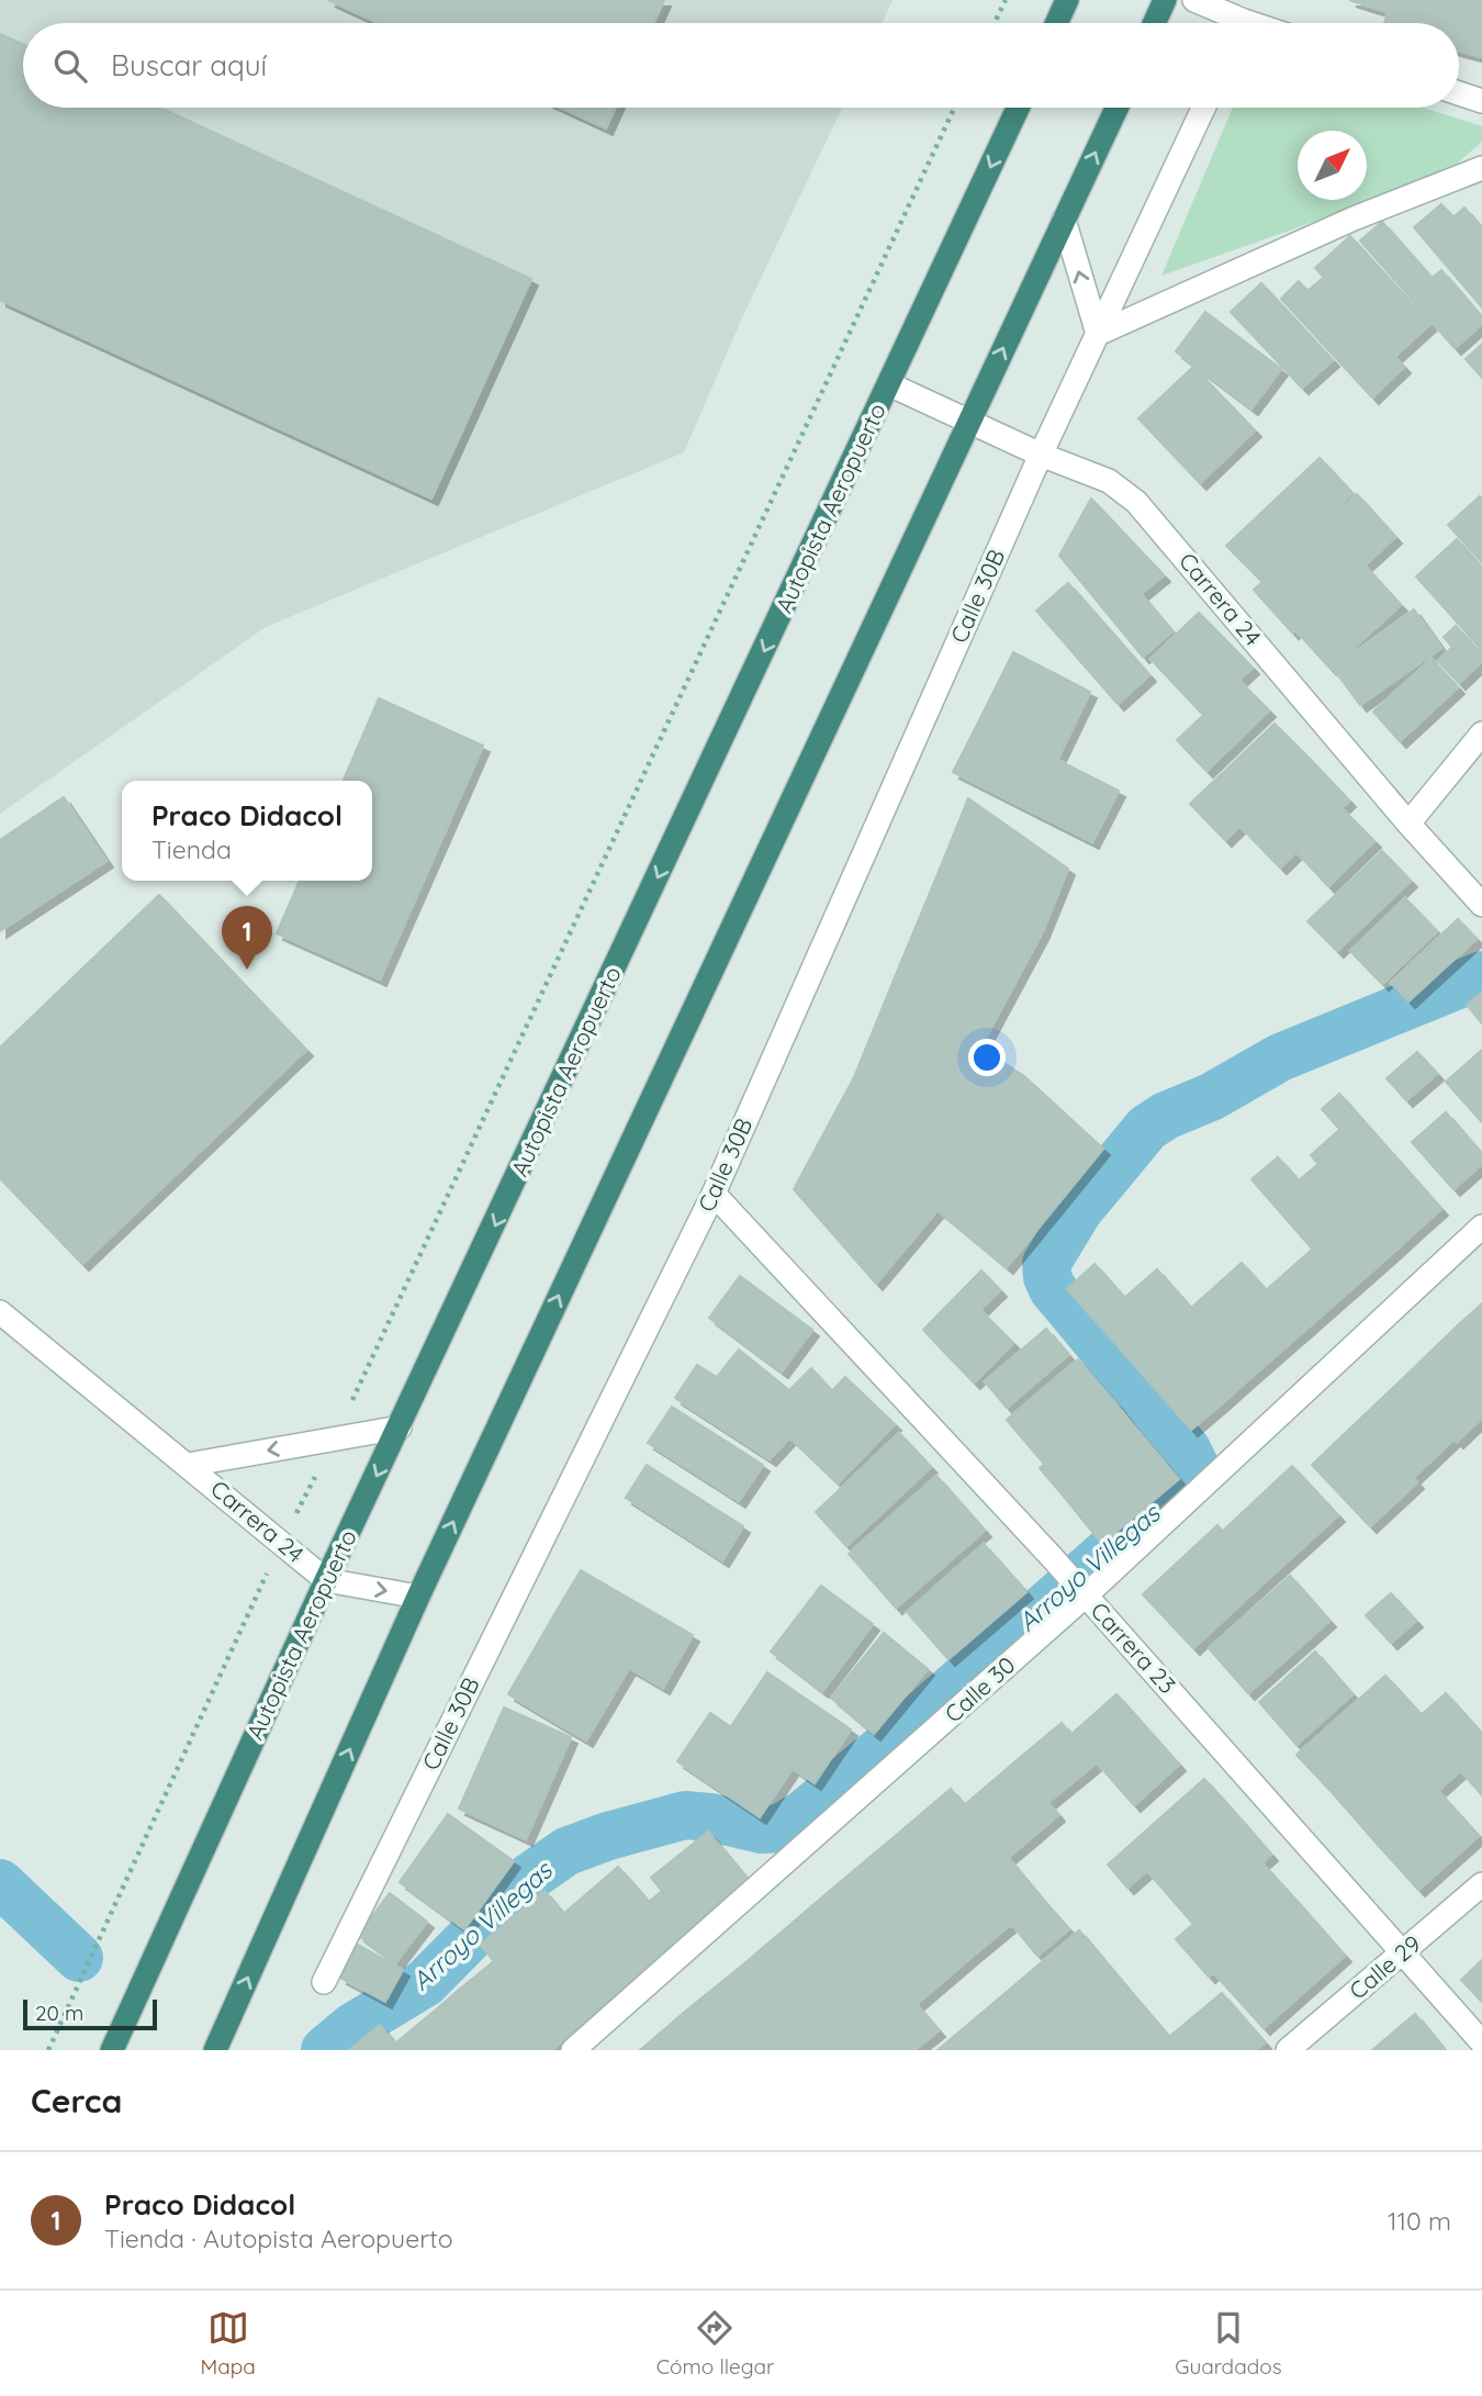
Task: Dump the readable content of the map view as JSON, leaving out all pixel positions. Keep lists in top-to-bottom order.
{
  "streets": {
    "highway": ["Autopista Aeropuerto"],
    "street": [
      "Calle 30B",
      "Carrera 24",
      "Carrera 23",
      "Calle 30",
      "Calle 29"
    ]
  },
  "crossings": [
    ["Autopista Aeropuerto", "Carrera 24"],
    ["Calle 30B", "Carrera 24"],
    ["Calle 30B", "Carrera 23"],
    ["Carrera 23", "Calle 30"],
    ["Carrera 23", "Calle 29"]
  ],
  "water": ["Arroyo Villegas"],
  "scale_bar": "20 m",
  "north": "top right",
  "page": {
    "search": "Buscar aquí",
    "popup": ["Praco Didacol", "Tienda"],
    "pins": "1",
    "scale": "20 m",
    "heading": "Cerca",
    "list": [
      {
        "mark": "1",
        "name": "Praco Didacol",
        "note": "Tienda · Autopista Aeropuerto",
        "value": "110 m"
      }
    ],
    "nav": ["Mapa", "Cómo llegar", "Guardados"]
  }
}
